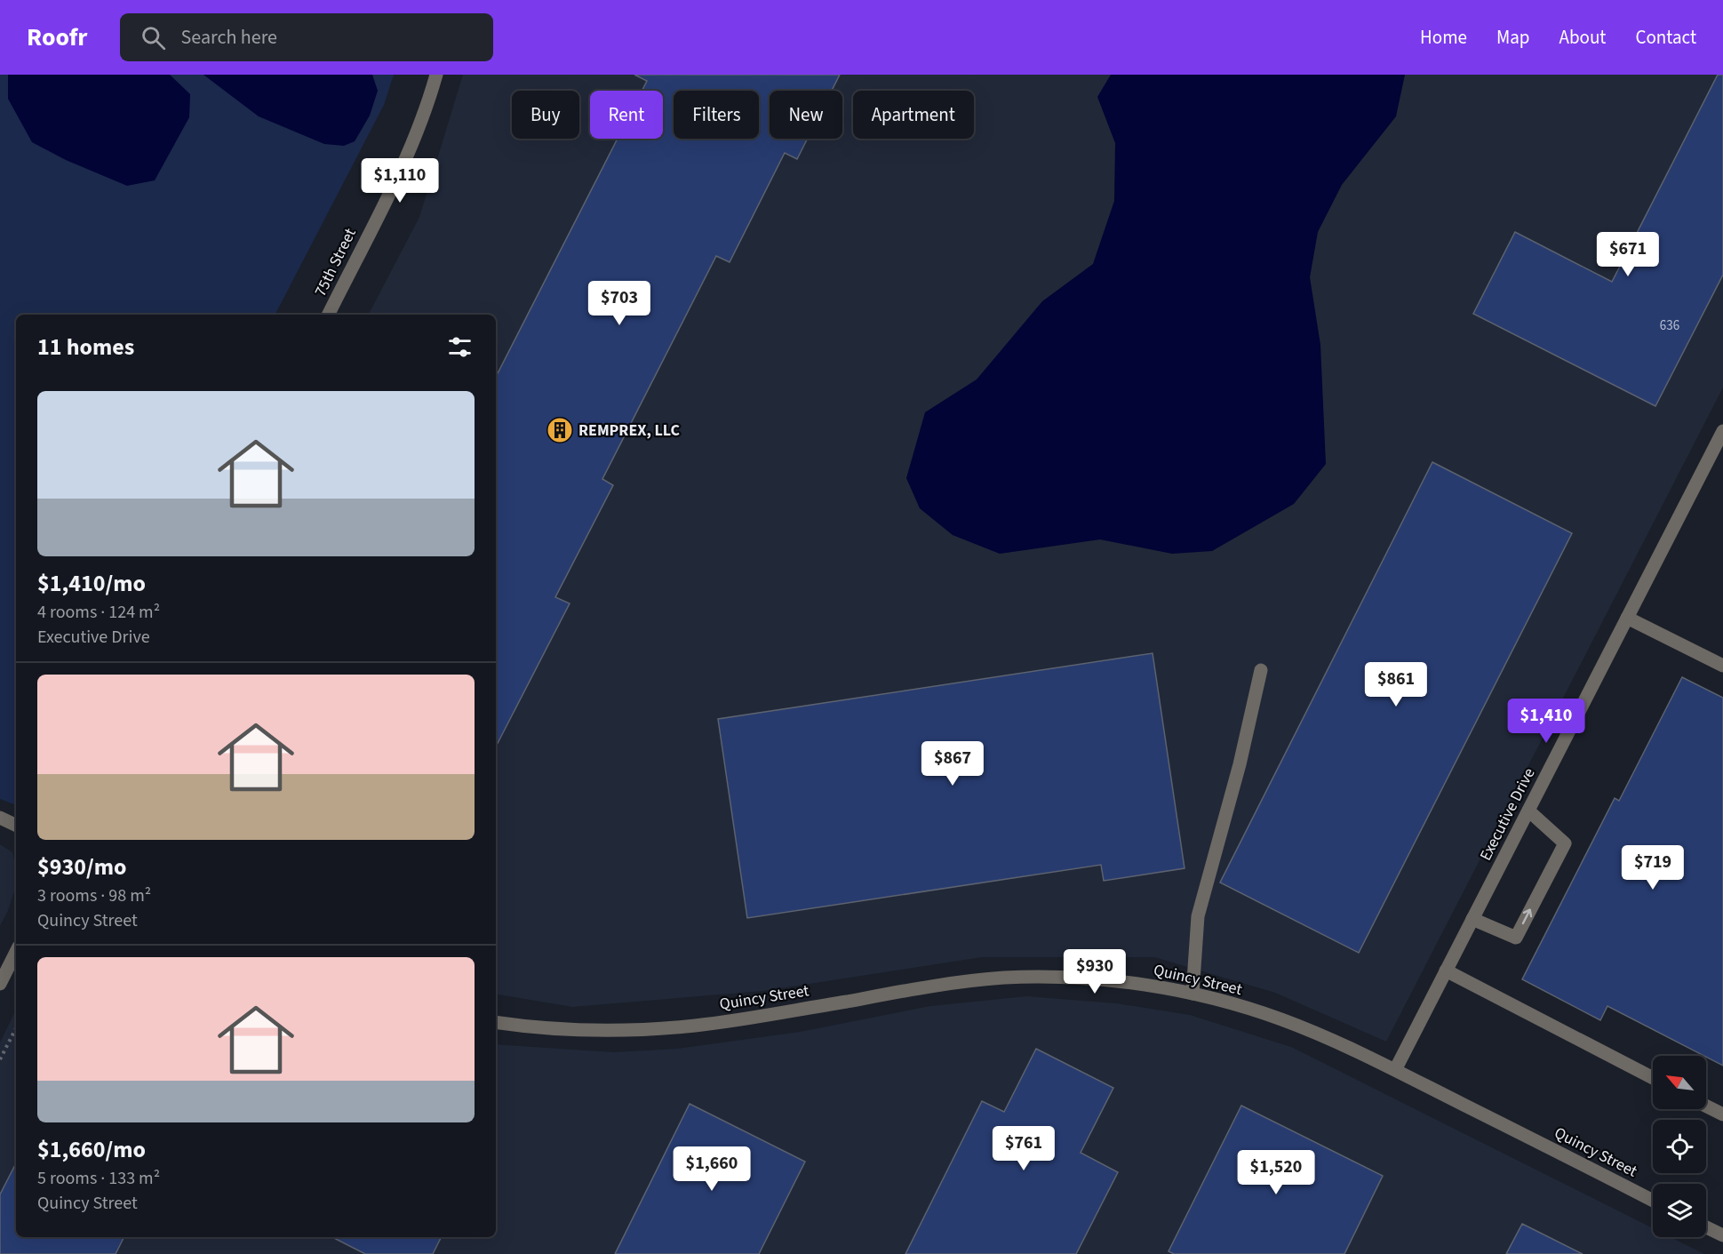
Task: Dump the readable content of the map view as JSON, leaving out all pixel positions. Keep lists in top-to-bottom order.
{
  "streets": {
    "street": ["75th Street", "Executive Drive", "Quincy Street"]
  },
  "crossings": [
    ["Executive Drive", "Quincy Street"]
  ],
  "places": {
    "building": ["REMPREX, LLC"]
  },
  "house_numbers": ["636"],
  "north": "top left",
  "page": {
    "header": "Roofr",
    "search": "Search here",
    "nav": [
      "Home",
      "Map",
      "About",
      "Contact"
    ],
    "chip": [
      "Buy",
      "Rent",
      "Filters",
      "New",
      "Apartment"
    ],
    "price": [
      "$1,110",
      "$671",
      "$703",
      "$861",
      "$1,410",
      "$867",
      "$719",
      "$930",
      "$761",
      "$1,660",
      "$1,520"
    ],
    "heading": "11 homes",
    "list": [
      {
        "name": "$1,410/mo",
        "note": "4 rooms · 124 m² · Executive Drive"
      },
      {
        "name": "$930/mo",
        "note": "3 rooms · 98 m² · Quincy Street"
      },
      {
        "name": "$1,660/mo",
        "note": "5 rooms · 133 m² · Quincy Street"
      }
    ]
  }
}
